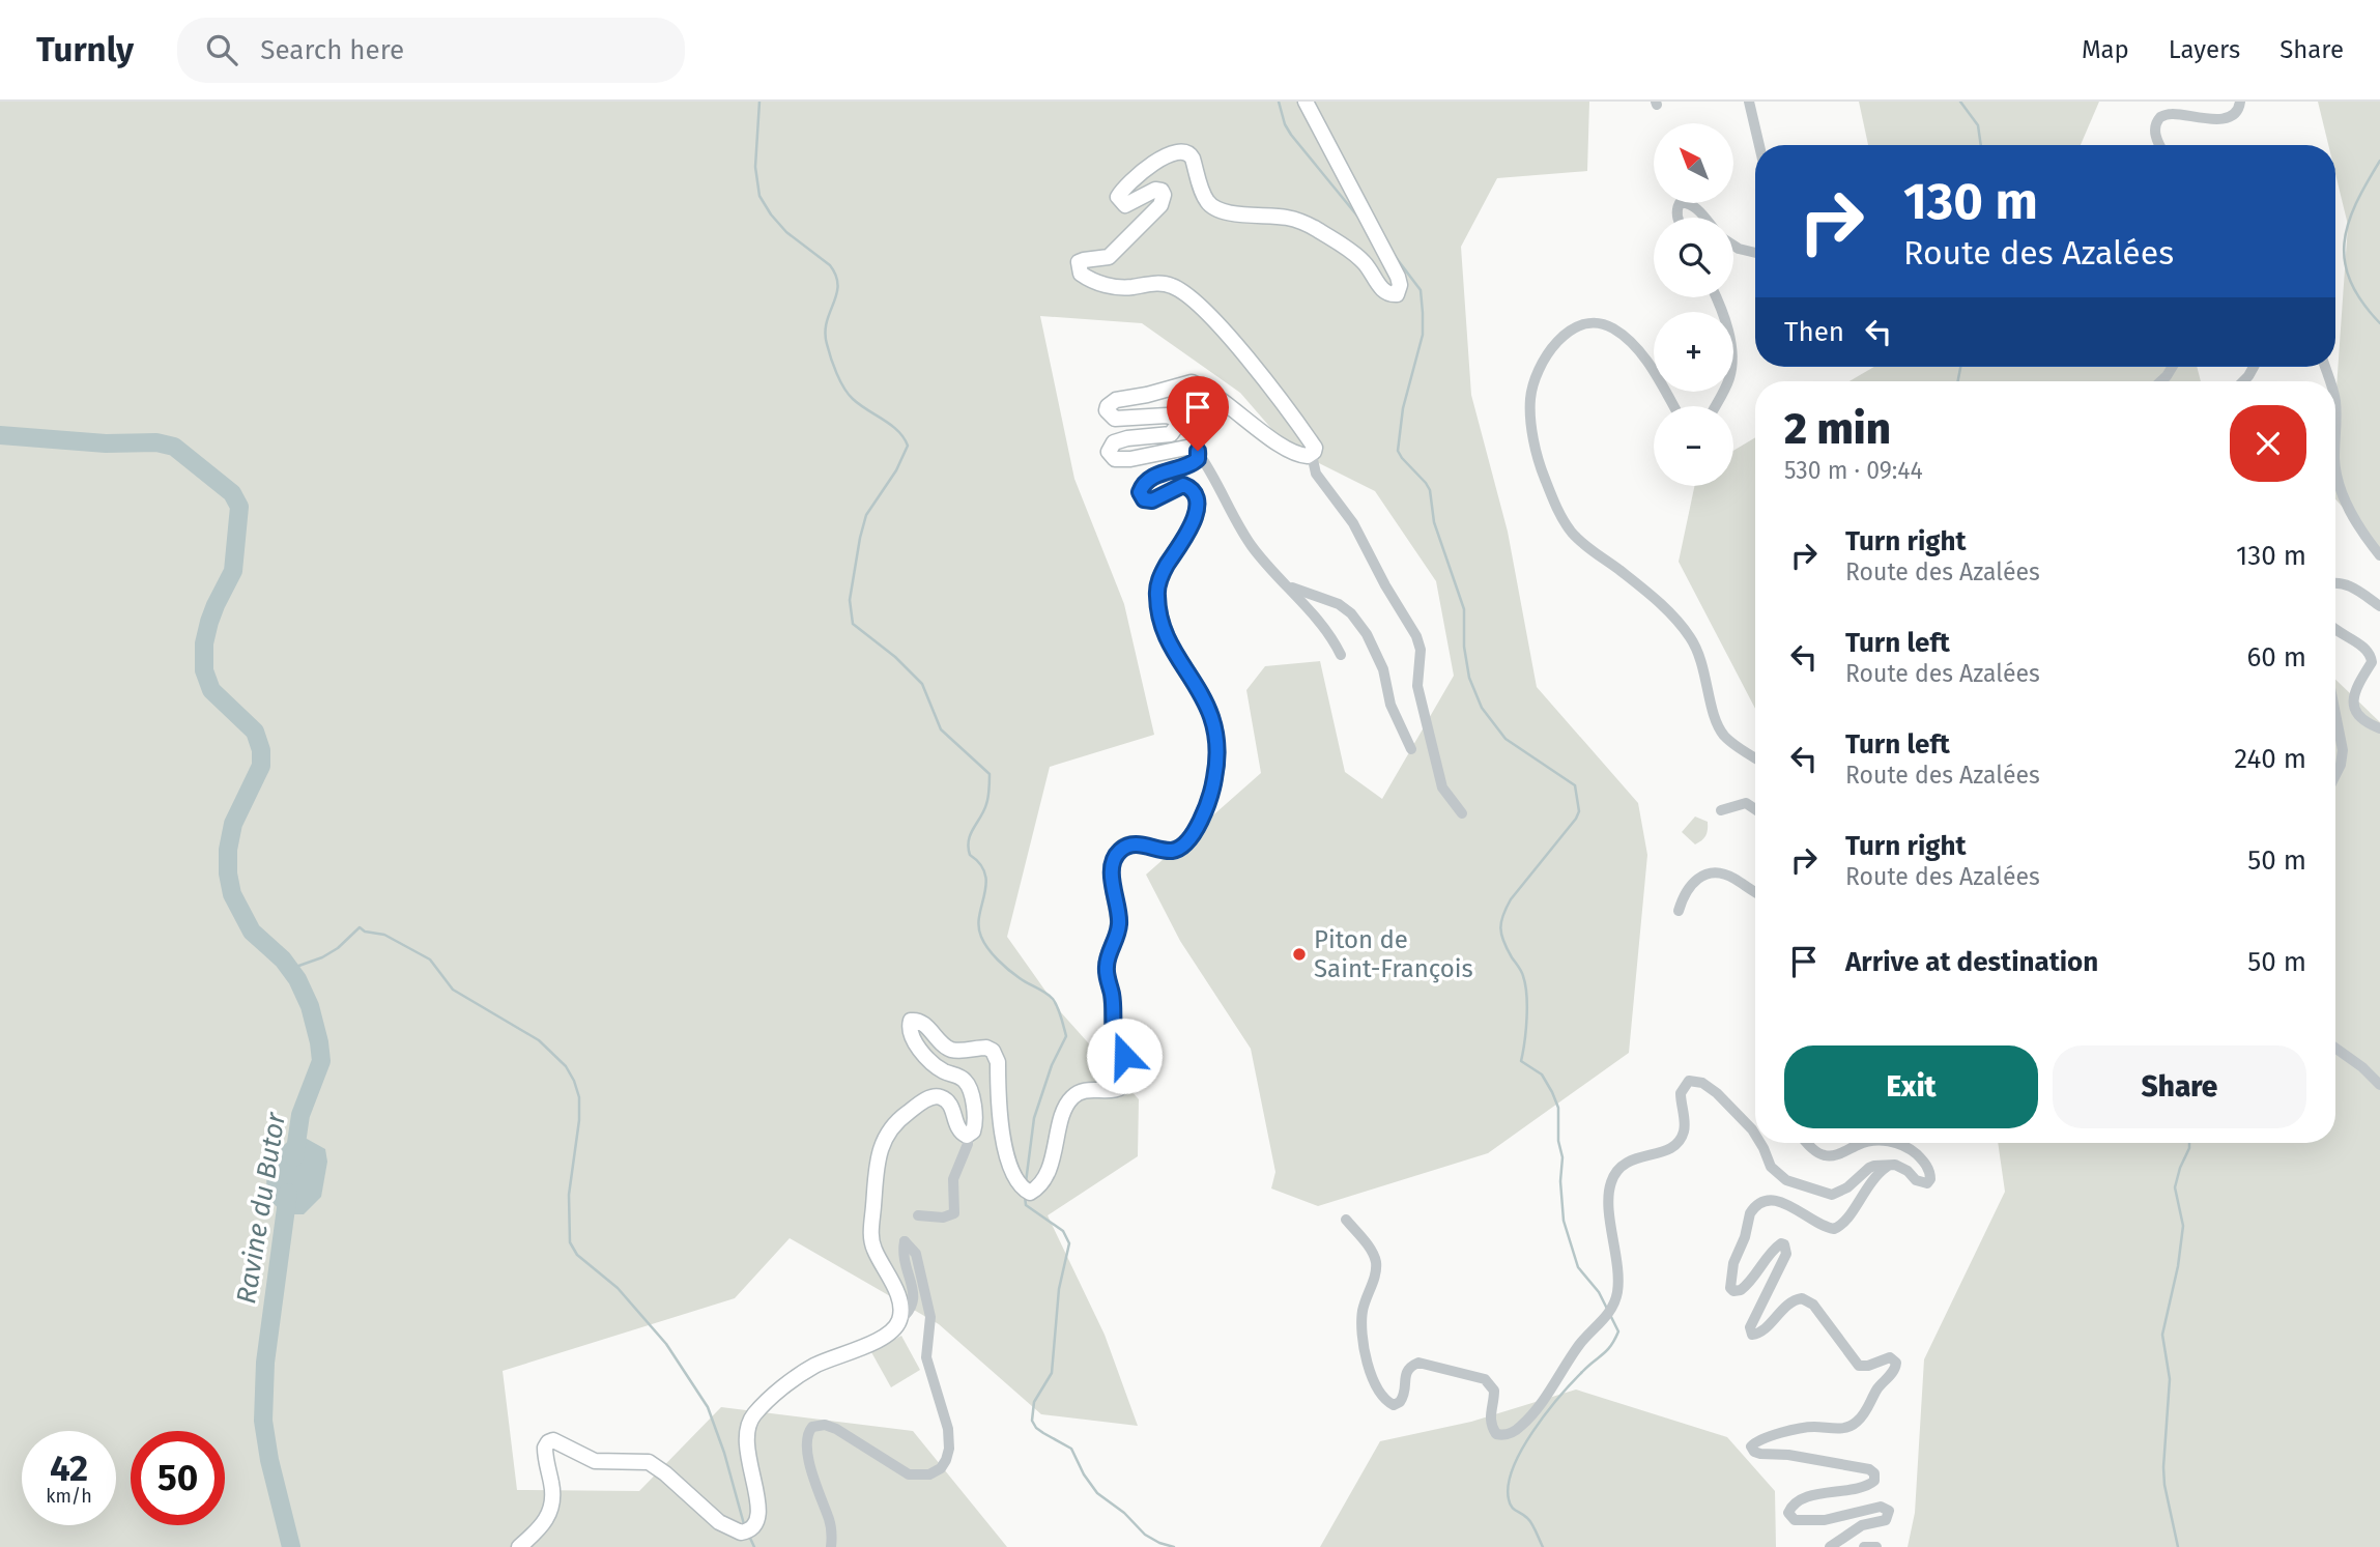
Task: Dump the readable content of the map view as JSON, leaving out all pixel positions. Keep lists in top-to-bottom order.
{
  "water": ["Ravine du Butor"],
  "places": ["Piton de Saint-François"],
  "north": "top left",
  "page": {
    "header": "Turnly",
    "search": "Search here",
    "nav": ["Map", "Layers", "Share"],
    "map_buttons": ["+", "−"],
    "turn": ["130 m", "Route des Azalées"],
    "then": "Then",
    "heading": ["2 min", "530 m · 09:44"],
    "list": [
      {
        "name": "Turn right",
        "note": "Route des Azalées",
        "value": "130 m"
      },
      {
        "name": "Turn left",
        "note": "Route des Azalées",
        "value": "60 m"
      },
      {
        "name": "Turn left",
        "note": "Route des Azalées",
        "value": "240 m"
      },
      {
        "name": "Turn right",
        "note": "Route des Azalées",
        "value": "50 m"
      },
      {
        "name": "Arrive at destination",
        "value": "50 m"
      }
    ],
    "buttons": ["Exit", "Share"],
    "speed": "42 km/h",
    "limit": "50"
  }
}
